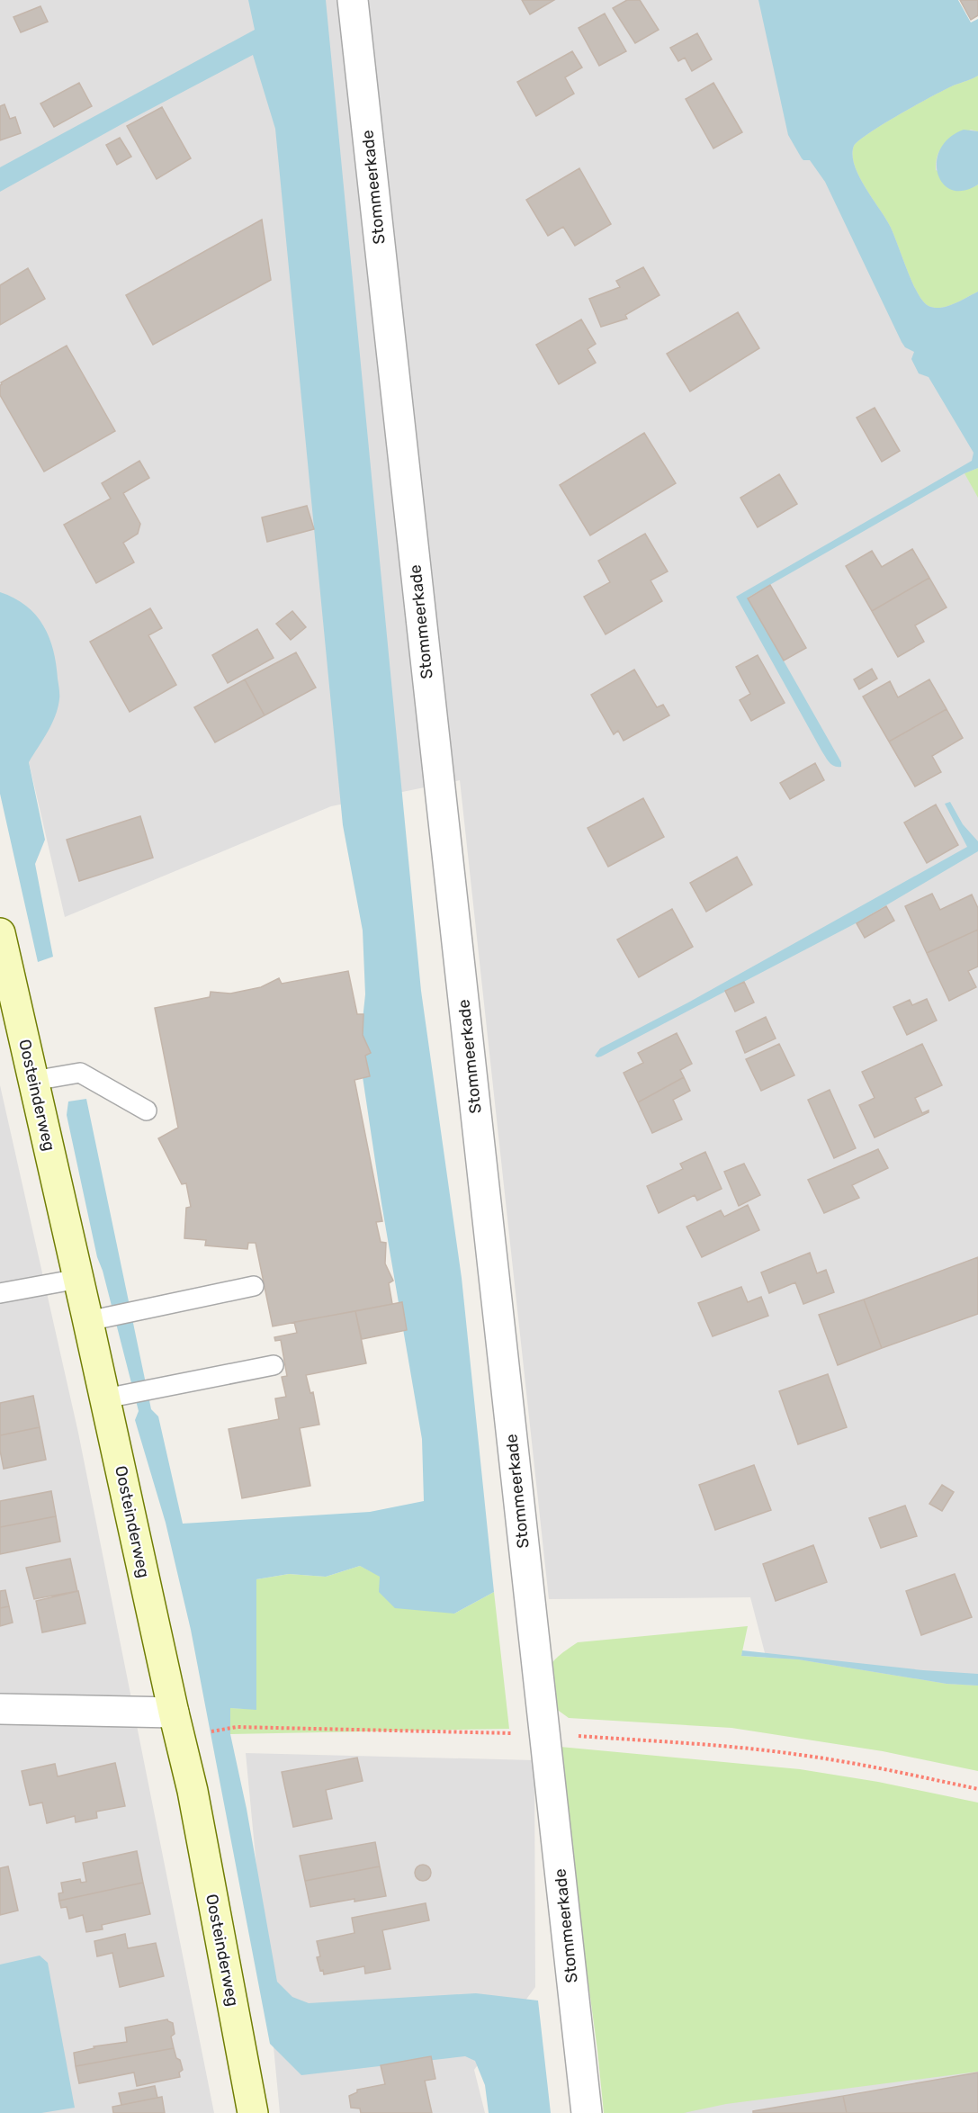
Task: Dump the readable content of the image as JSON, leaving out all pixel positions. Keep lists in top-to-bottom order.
{
  "streets": {
    "street": ["Stommeerkade", "Oosteinderweg"]
  }
}
